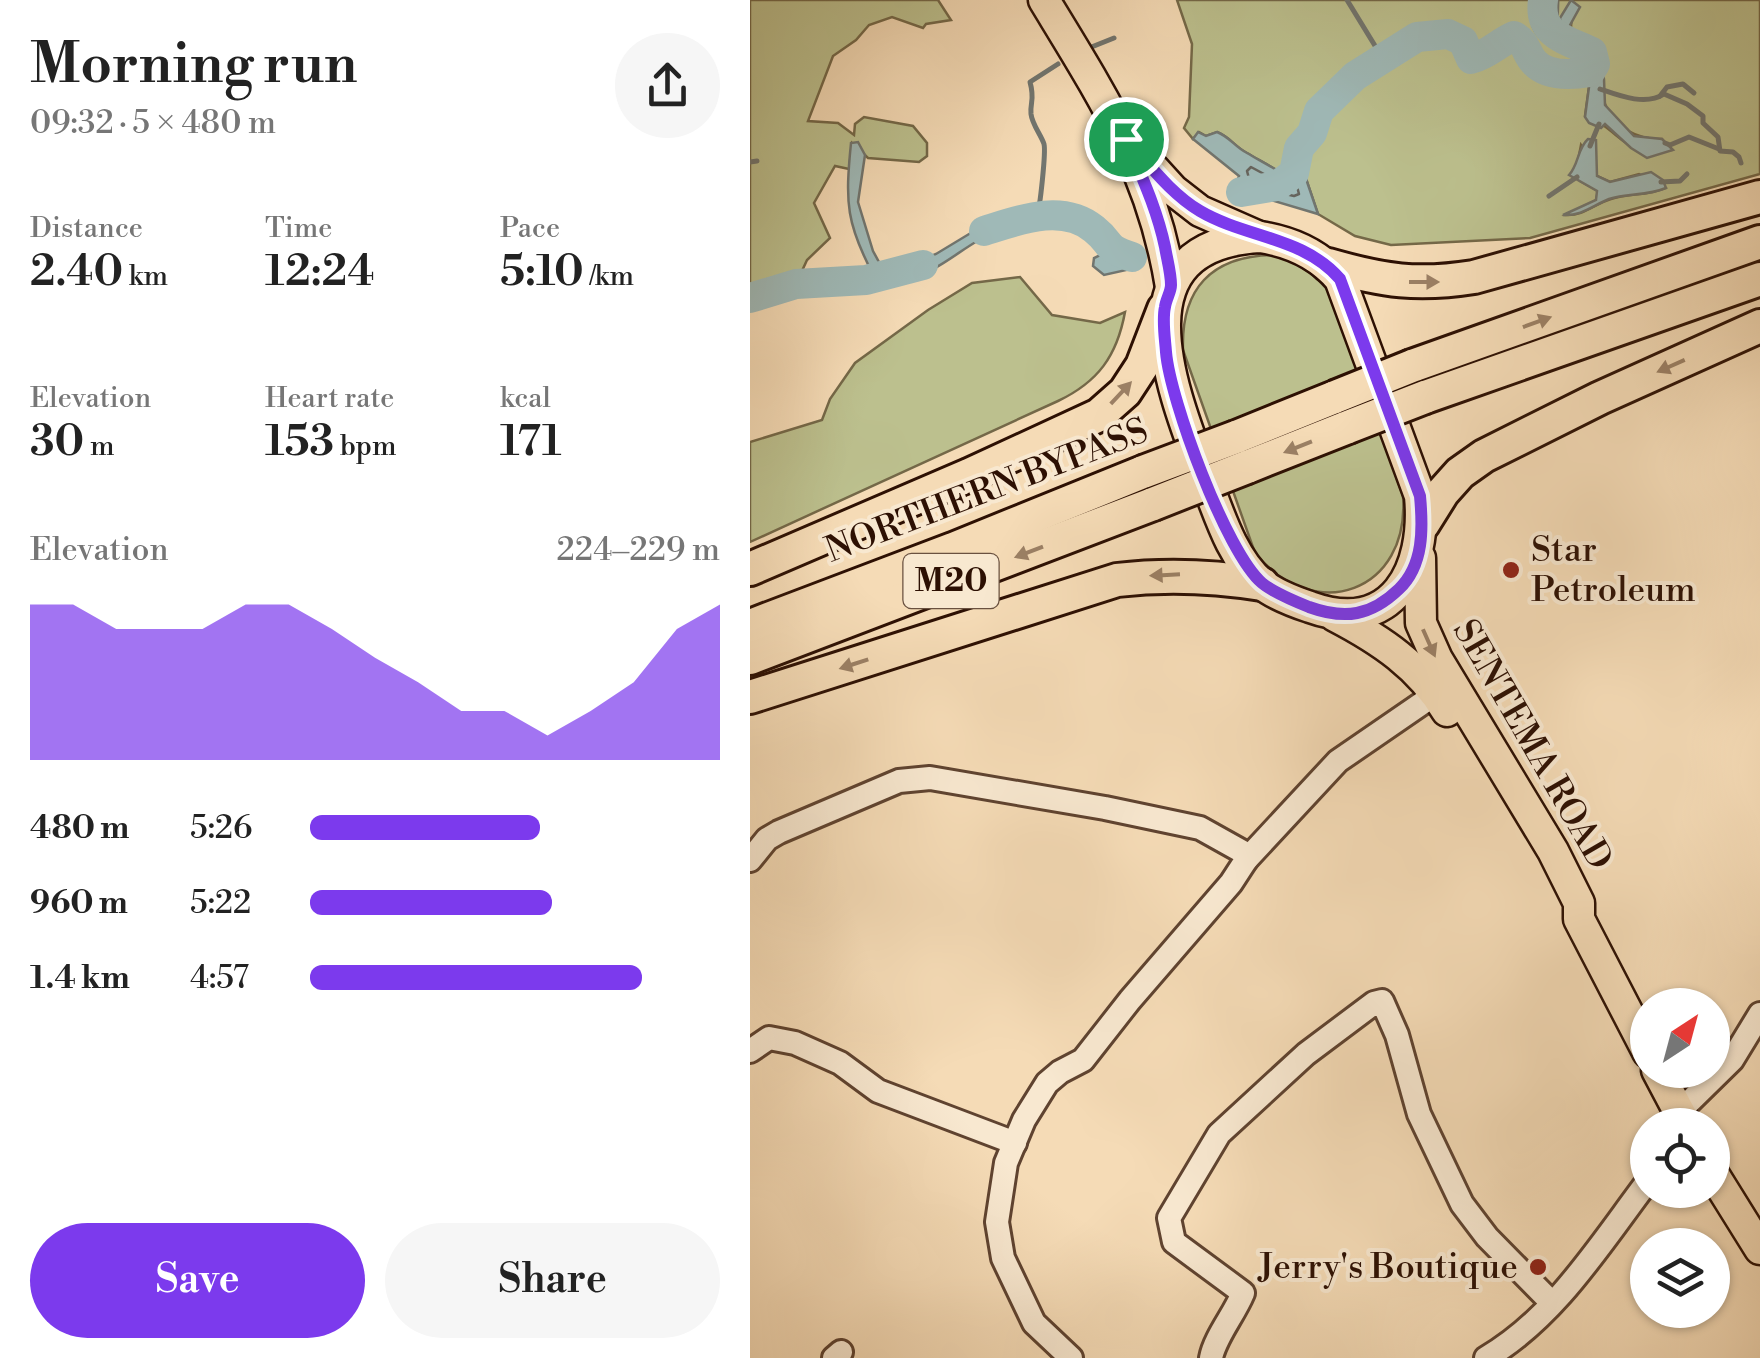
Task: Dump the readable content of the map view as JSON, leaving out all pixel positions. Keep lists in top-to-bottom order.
{
  "streets": {
    "highway": ["NORTHERN BYPASS", "M20"],
    "main road": ["SENTEMA ROAD"]
  },
  "places": ["Star Petroleum", "Jerry's Boutique"],
  "north": "top right",
  "page": {
    "heading": ["Morning run", "09:32 · 5 × 480 m"],
    "stats": [
      ["Distance", "2.40 km"],
      ["Time", "12:24"],
      ["Pace", "5:10 /km"],
      ["Elevation", "30 m"],
      ["Heart rate", "153 bpm"],
      ["kcal", "171"]
    ],
    "chart": ["Elevation", "224–229 m"],
    "list": [
      {
        "name": "480 m",
        "note": "5:26"
      },
      {
        "name": "960 m",
        "note": "5:22"
      },
      {
        "name": "1.4 km",
        "note": "4:57"
      }
    ],
    "buttons": ["Save", "Share"]
  }
}
